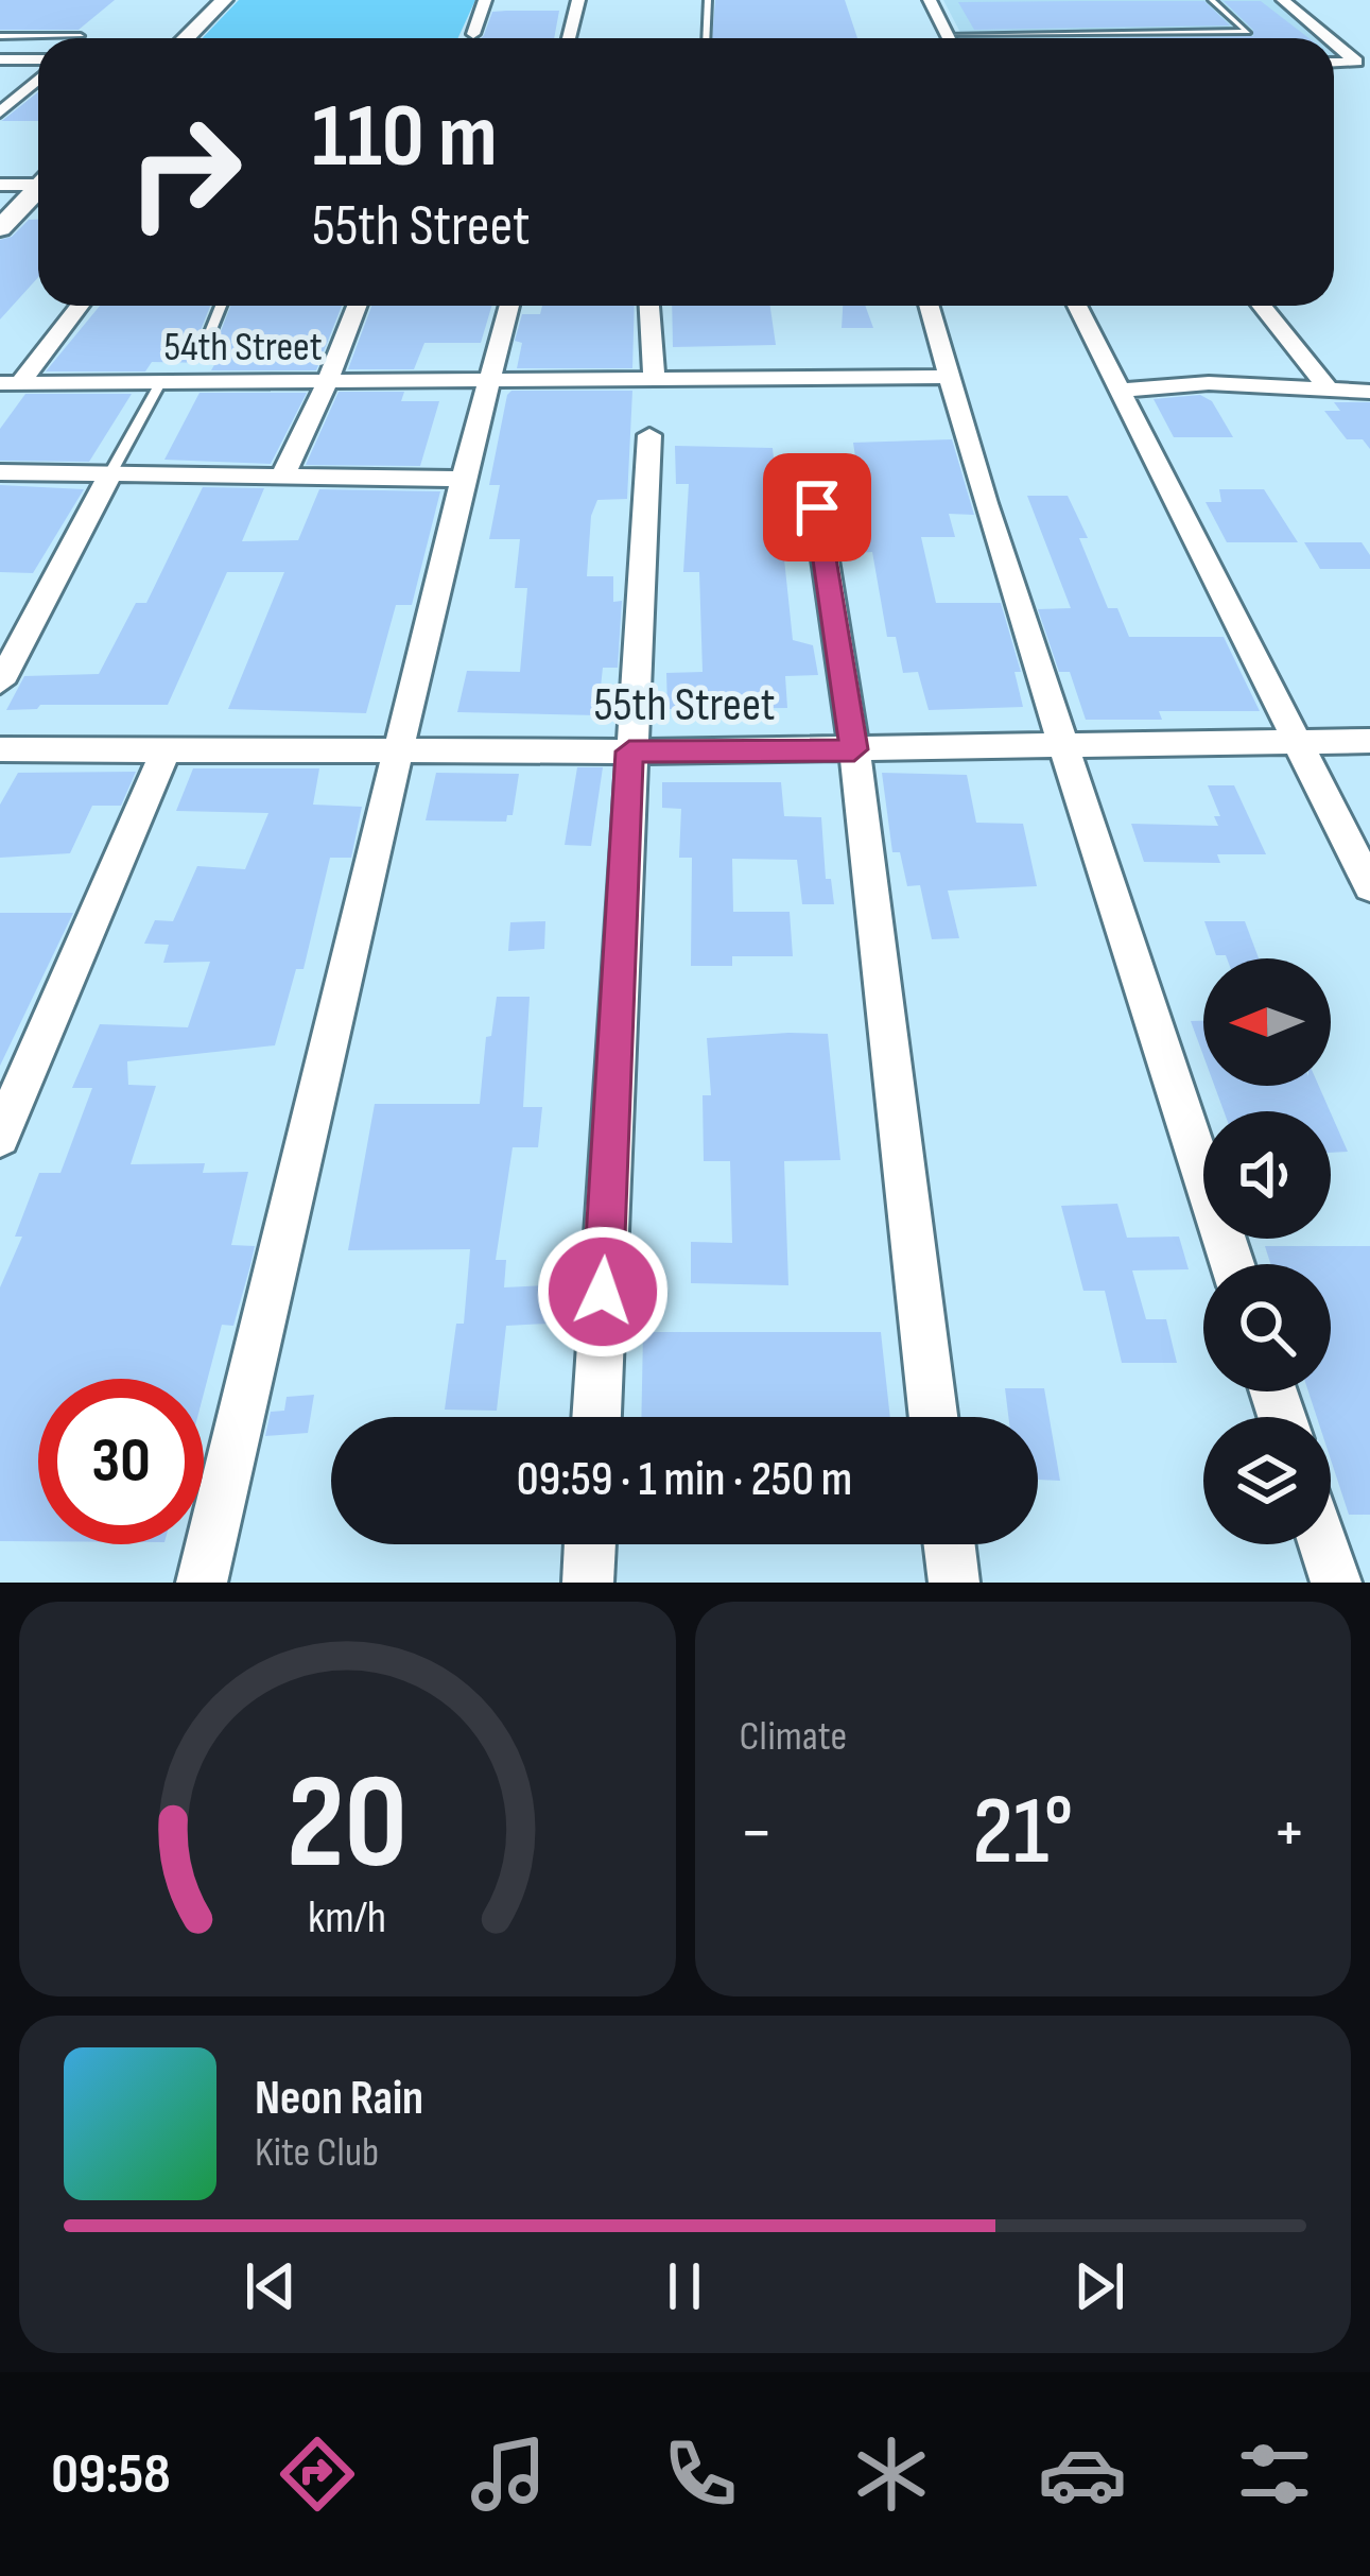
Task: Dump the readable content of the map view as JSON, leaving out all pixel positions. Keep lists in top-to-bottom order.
{
  "streets": {
    "street": ["54th Street", "55th Street"]
  },
  "north": "left",
  "page": {
    "turn": ["110 m", "55th Street"],
    "limit": "30",
    "trip": "09:59 · 1 min · 250 m",
    "tile": "Climate",
    "heat": ["−", "21°", "+"],
    "song": ["Neon Rain", "Kite Club"],
    "tabs": "09:58",
    "gauge": ["20", "km/h"]
  }
}
